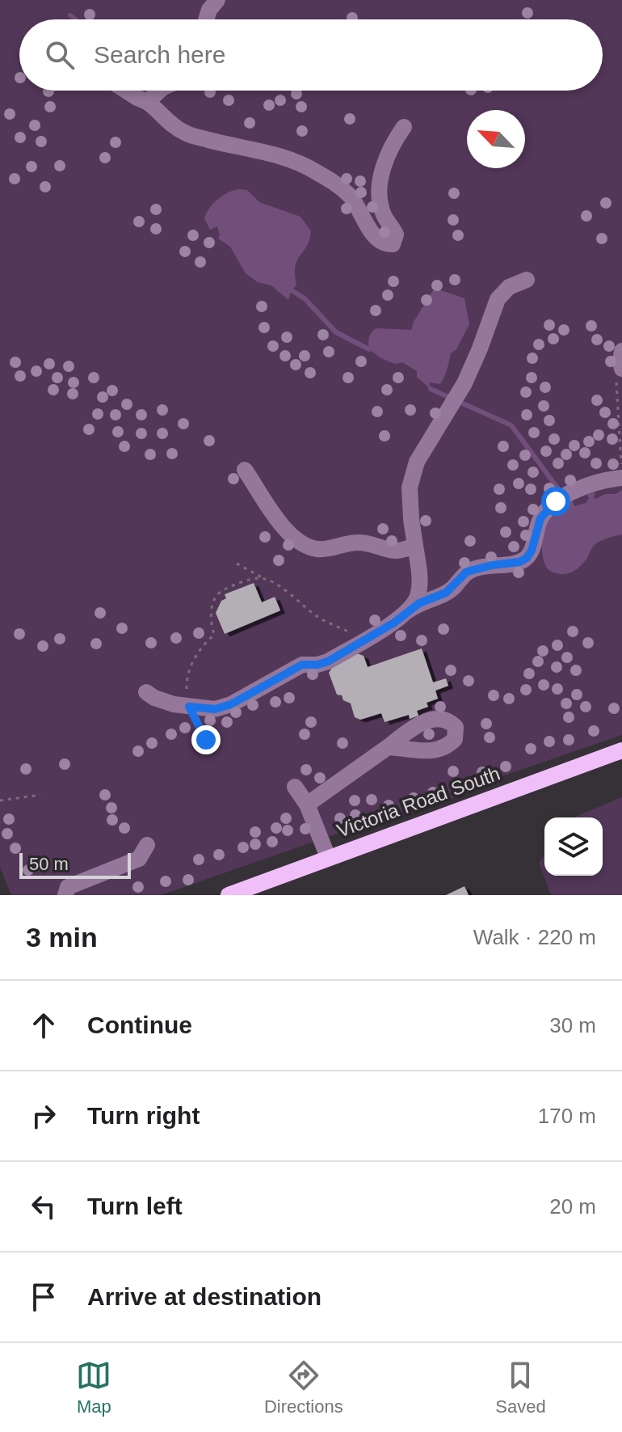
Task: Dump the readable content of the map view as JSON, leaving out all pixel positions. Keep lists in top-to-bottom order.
{
  "streets": {
    "main road": ["Victoria Road South"]
  },
  "scale_bar": "50 m",
  "north": "top left",
  "page": {
    "search": "Search here",
    "scale": "50 m",
    "heading": ["3 min", "Walk · 220 m"],
    "list": [
      ["Continue", "30 m"],
      ["Turn right", "170 m"],
      ["Turn left", "20 m"],
      "Arrive at destination"
    ],
    "nav": ["Map", "Directions", "Saved"]
  }
}
